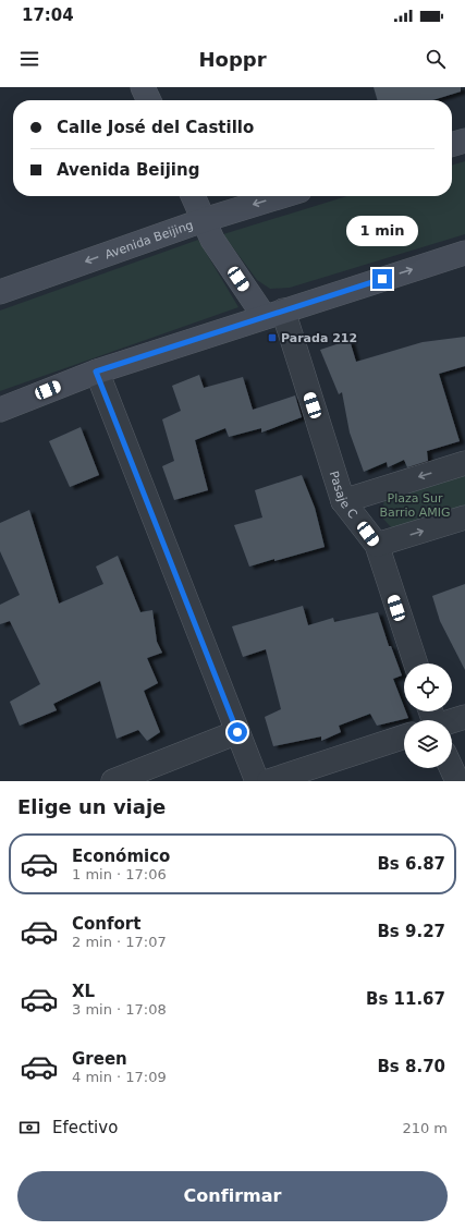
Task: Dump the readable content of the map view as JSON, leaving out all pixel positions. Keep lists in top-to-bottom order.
{
  "streets": {
    "street": ["Avenida Beijing", "Pasaje C"]
  },
  "parks": ["Plaza Sur Barrio AMIG"],
  "places": {
    "transit": ["Parada 212"]
  },
  "page": {
    "status": "17:04",
    "header": "Hoppr",
    "banner": ["Calle José del Castillo", "Avenida Beijing"],
    "bubble": "1 min",
    "heading": "Elige un viaje",
    "list": [
      {
        "name": "Económico",
        "note": "1 min · 17:06",
        "value": "Bs 6.87"
      },
      {
        "name": "Confort",
        "note": "2 min · 17:07",
        "value": "Bs 9.27"
      },
      {
        "name": "XL",
        "note": "3 min · 17:08",
        "value": "Bs 11.67"
      },
      {
        "name": "Green",
        "note": "4 min · 17:09",
        "value": "Bs 8.70"
      }
    ],
    "pay": ["Efectivo", "210 m"],
    "buttons": "Confirmar"
  }
}
